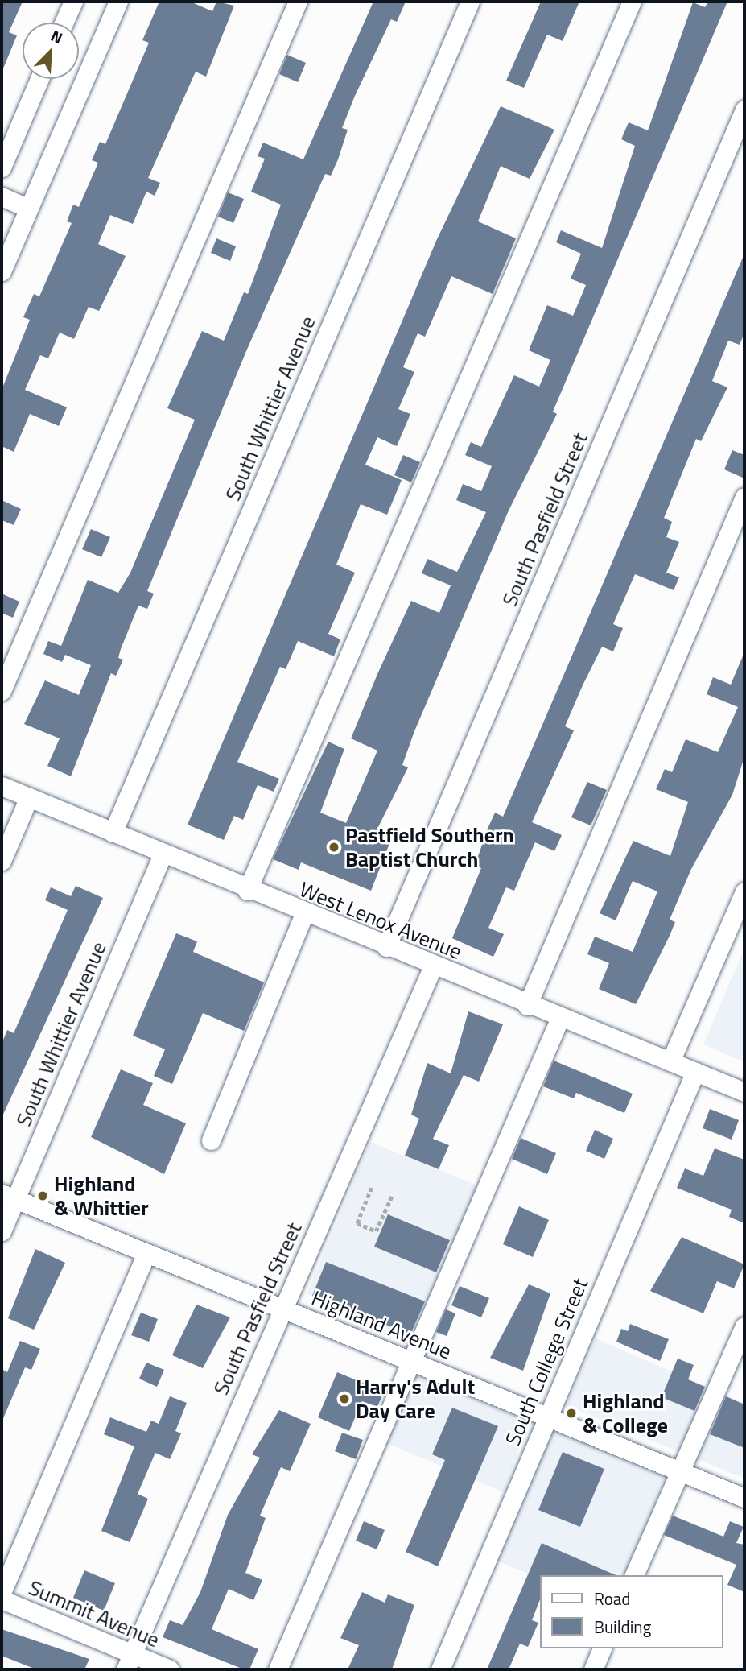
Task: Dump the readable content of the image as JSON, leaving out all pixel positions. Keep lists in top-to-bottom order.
{
  "streets": {
    "street": [
      "South Whittier Avenue",
      "South Pasfield Street",
      "West Lenox Avenue",
      "Highland Avenue",
      "South College Street",
      "Summit Avenue"
    ]
  },
  "crossings": [
    ["South Whittier Avenue", "West Lenox Avenue"],
    ["South Whittier Avenue", "Highland Avenue"],
    ["South Pasfield Street", "West Lenox Avenue"],
    ["South Pasfield Street", "Highland Avenue"],
    ["South Pasfield Street", "Summit Avenue"],
    ["West Lenox Avenue", "South College Street"],
    ["Highland Avenue", "South College Street"]
  ],
  "places": [
    "Pastfield Southern Baptist Church",
    "Highland & Whittier",
    "Harry's Adult Day Care",
    "Highland & College"
  ],
  "legend": ["Road", "Building"],
  "north": "top right"
}
